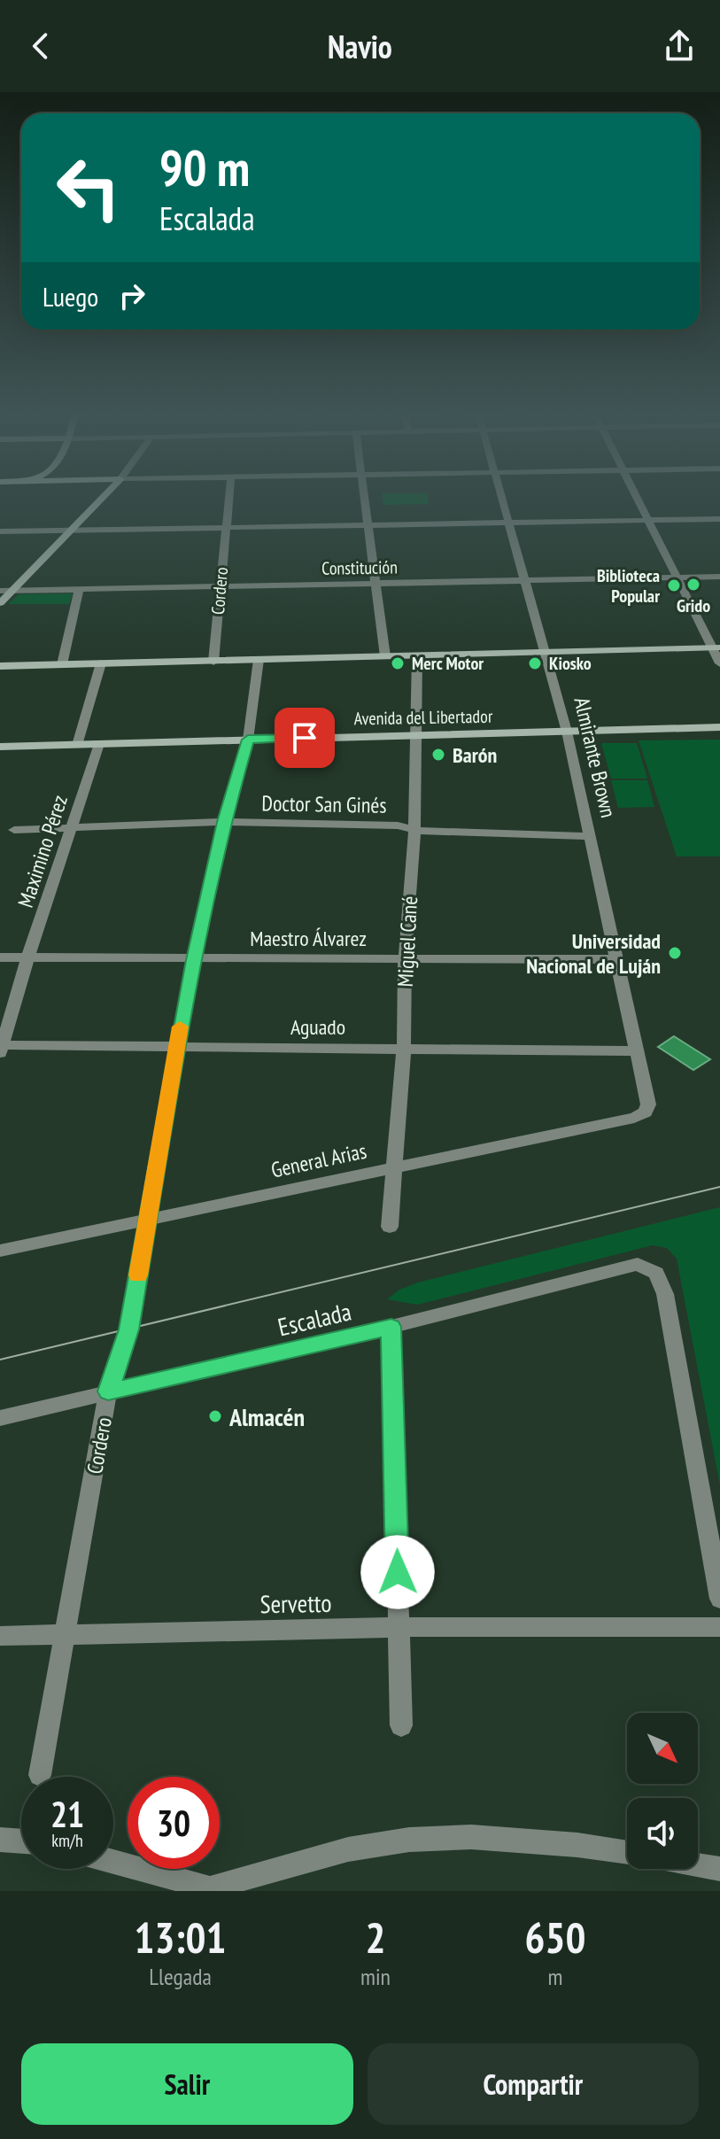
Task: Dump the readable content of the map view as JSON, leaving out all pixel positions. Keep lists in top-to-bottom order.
{
  "streets": {
    "main road": ["Avenida del Libertador"],
    "street": [
      "Constitución",
      "Cordero",
      "Almirante Brown",
      "Doctor San Ginés",
      "Maximino Pérez",
      "Maestro Álvarez",
      "Miguel Cané",
      "Aguado",
      "General Arias",
      "Escalada",
      "Servetto"
    ]
  },
  "crossings": [
    ["Constitución", "Cordero"],
    ["Constitución", "Almirante Brown"],
    ["Cordero", "Avenida del Libertador"],
    ["Cordero", "Doctor San Ginés"],
    ["Cordero", "Maestro Álvarez"],
    ["Cordero", "Aguado"],
    ["Cordero", "General Arias"],
    ["Cordero", "Escalada"],
    ["Cordero", "Servetto"],
    ["Avenida del Libertador", "Almirante Brown"],
    ["Avenida del Libertador", "Maximino Pérez"],
    ["Avenida del Libertador", "Miguel Cané"],
    ["Almirante Brown", "Doctor San Ginés"],
    ["Almirante Brown", "Maestro Álvarez"],
    ["Almirante Brown", "Aguado"],
    ["Almirante Brown", "General Arias"],
    ["Doctor San Ginés", "Maximino Pérez"],
    ["Doctor San Ginés", "Miguel Cané"],
    ["Maximino Pérez", "Maestro Álvarez"],
    ["Maximino Pérez", "Aguado"],
    ["Maestro Álvarez", "Miguel Cané"],
    ["Miguel Cané", "Aguado"],
    ["Miguel Cané", "General Arias"]
  ],
  "places": [
    "Grido",
    "Biblioteca Popular",
    "Merc Motor",
    "Kiosko",
    "Barón",
    "Universidad Nacional de Luján",
    "Almacén"
  ],
  "north": "bottom right",
  "page": {
    "header": "Navio",
    "turn": ["90 m", "Escalada"],
    "then": "Luego",
    "speed": "21 km/h",
    "limit": "30",
    "eta": [
      "13:01",
      "Llegada",
      "2",
      "min",
      "650",
      "m"
    ],
    "buttons": ["Salir", "Compartir"]
  }
}
